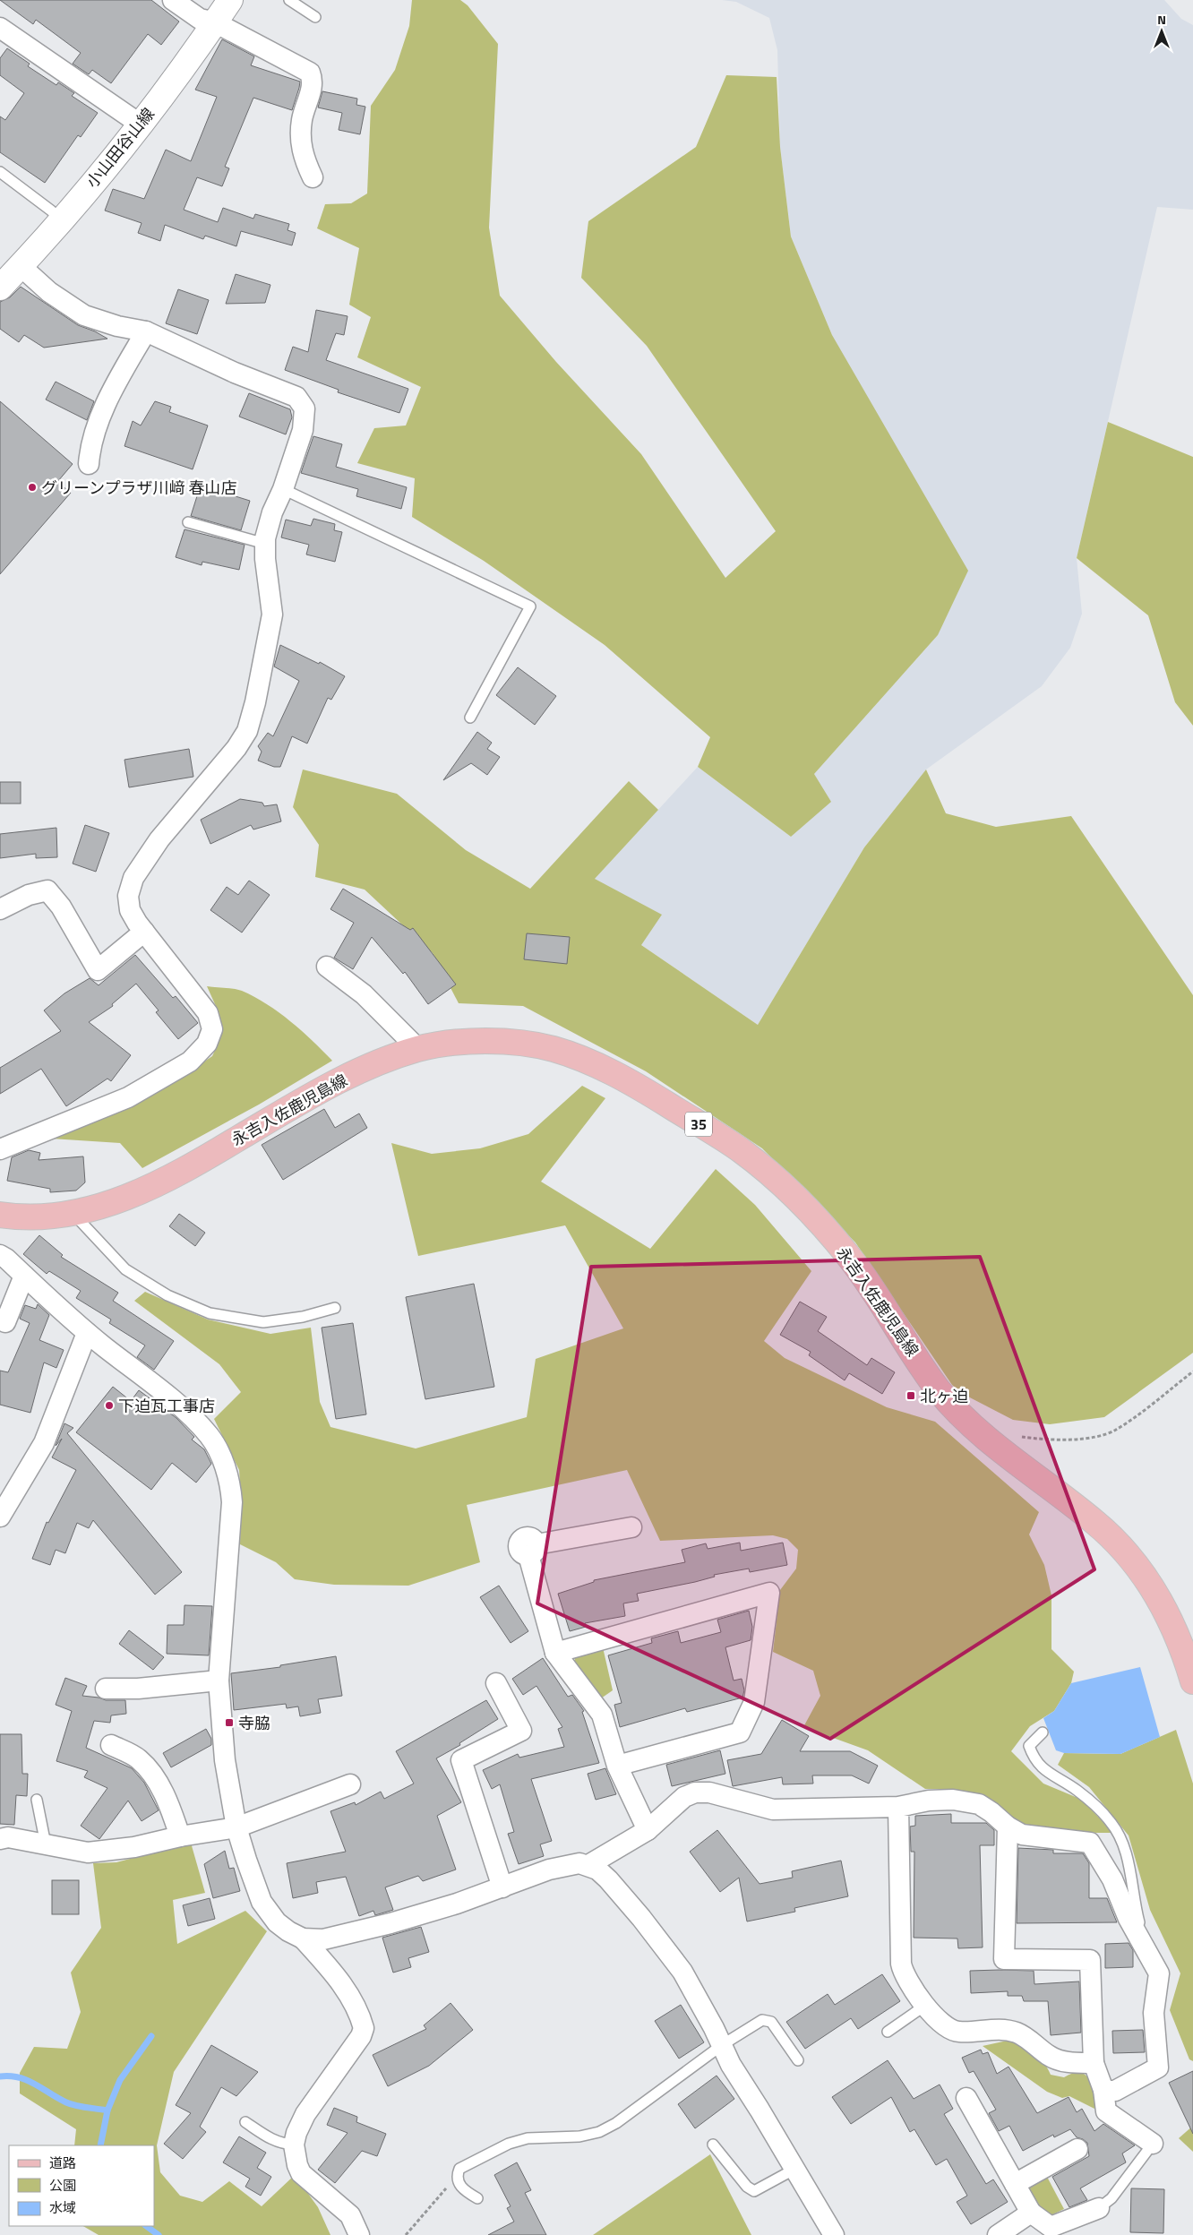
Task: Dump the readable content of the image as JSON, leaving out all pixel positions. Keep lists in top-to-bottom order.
{
  "streets": {
    "main road": ["小山田谷山線", "永吉入佐鹿児島線", "35"]
  },
  "places": {
    "other": ["グリーンプラザ川﨑 春山店", "下迫瓦工事店"],
    "transit": ["北ヶ迫", "寺脇"]
  },
  "legend": ["道路", "公園", "水域"],
  "north": "top"
}
